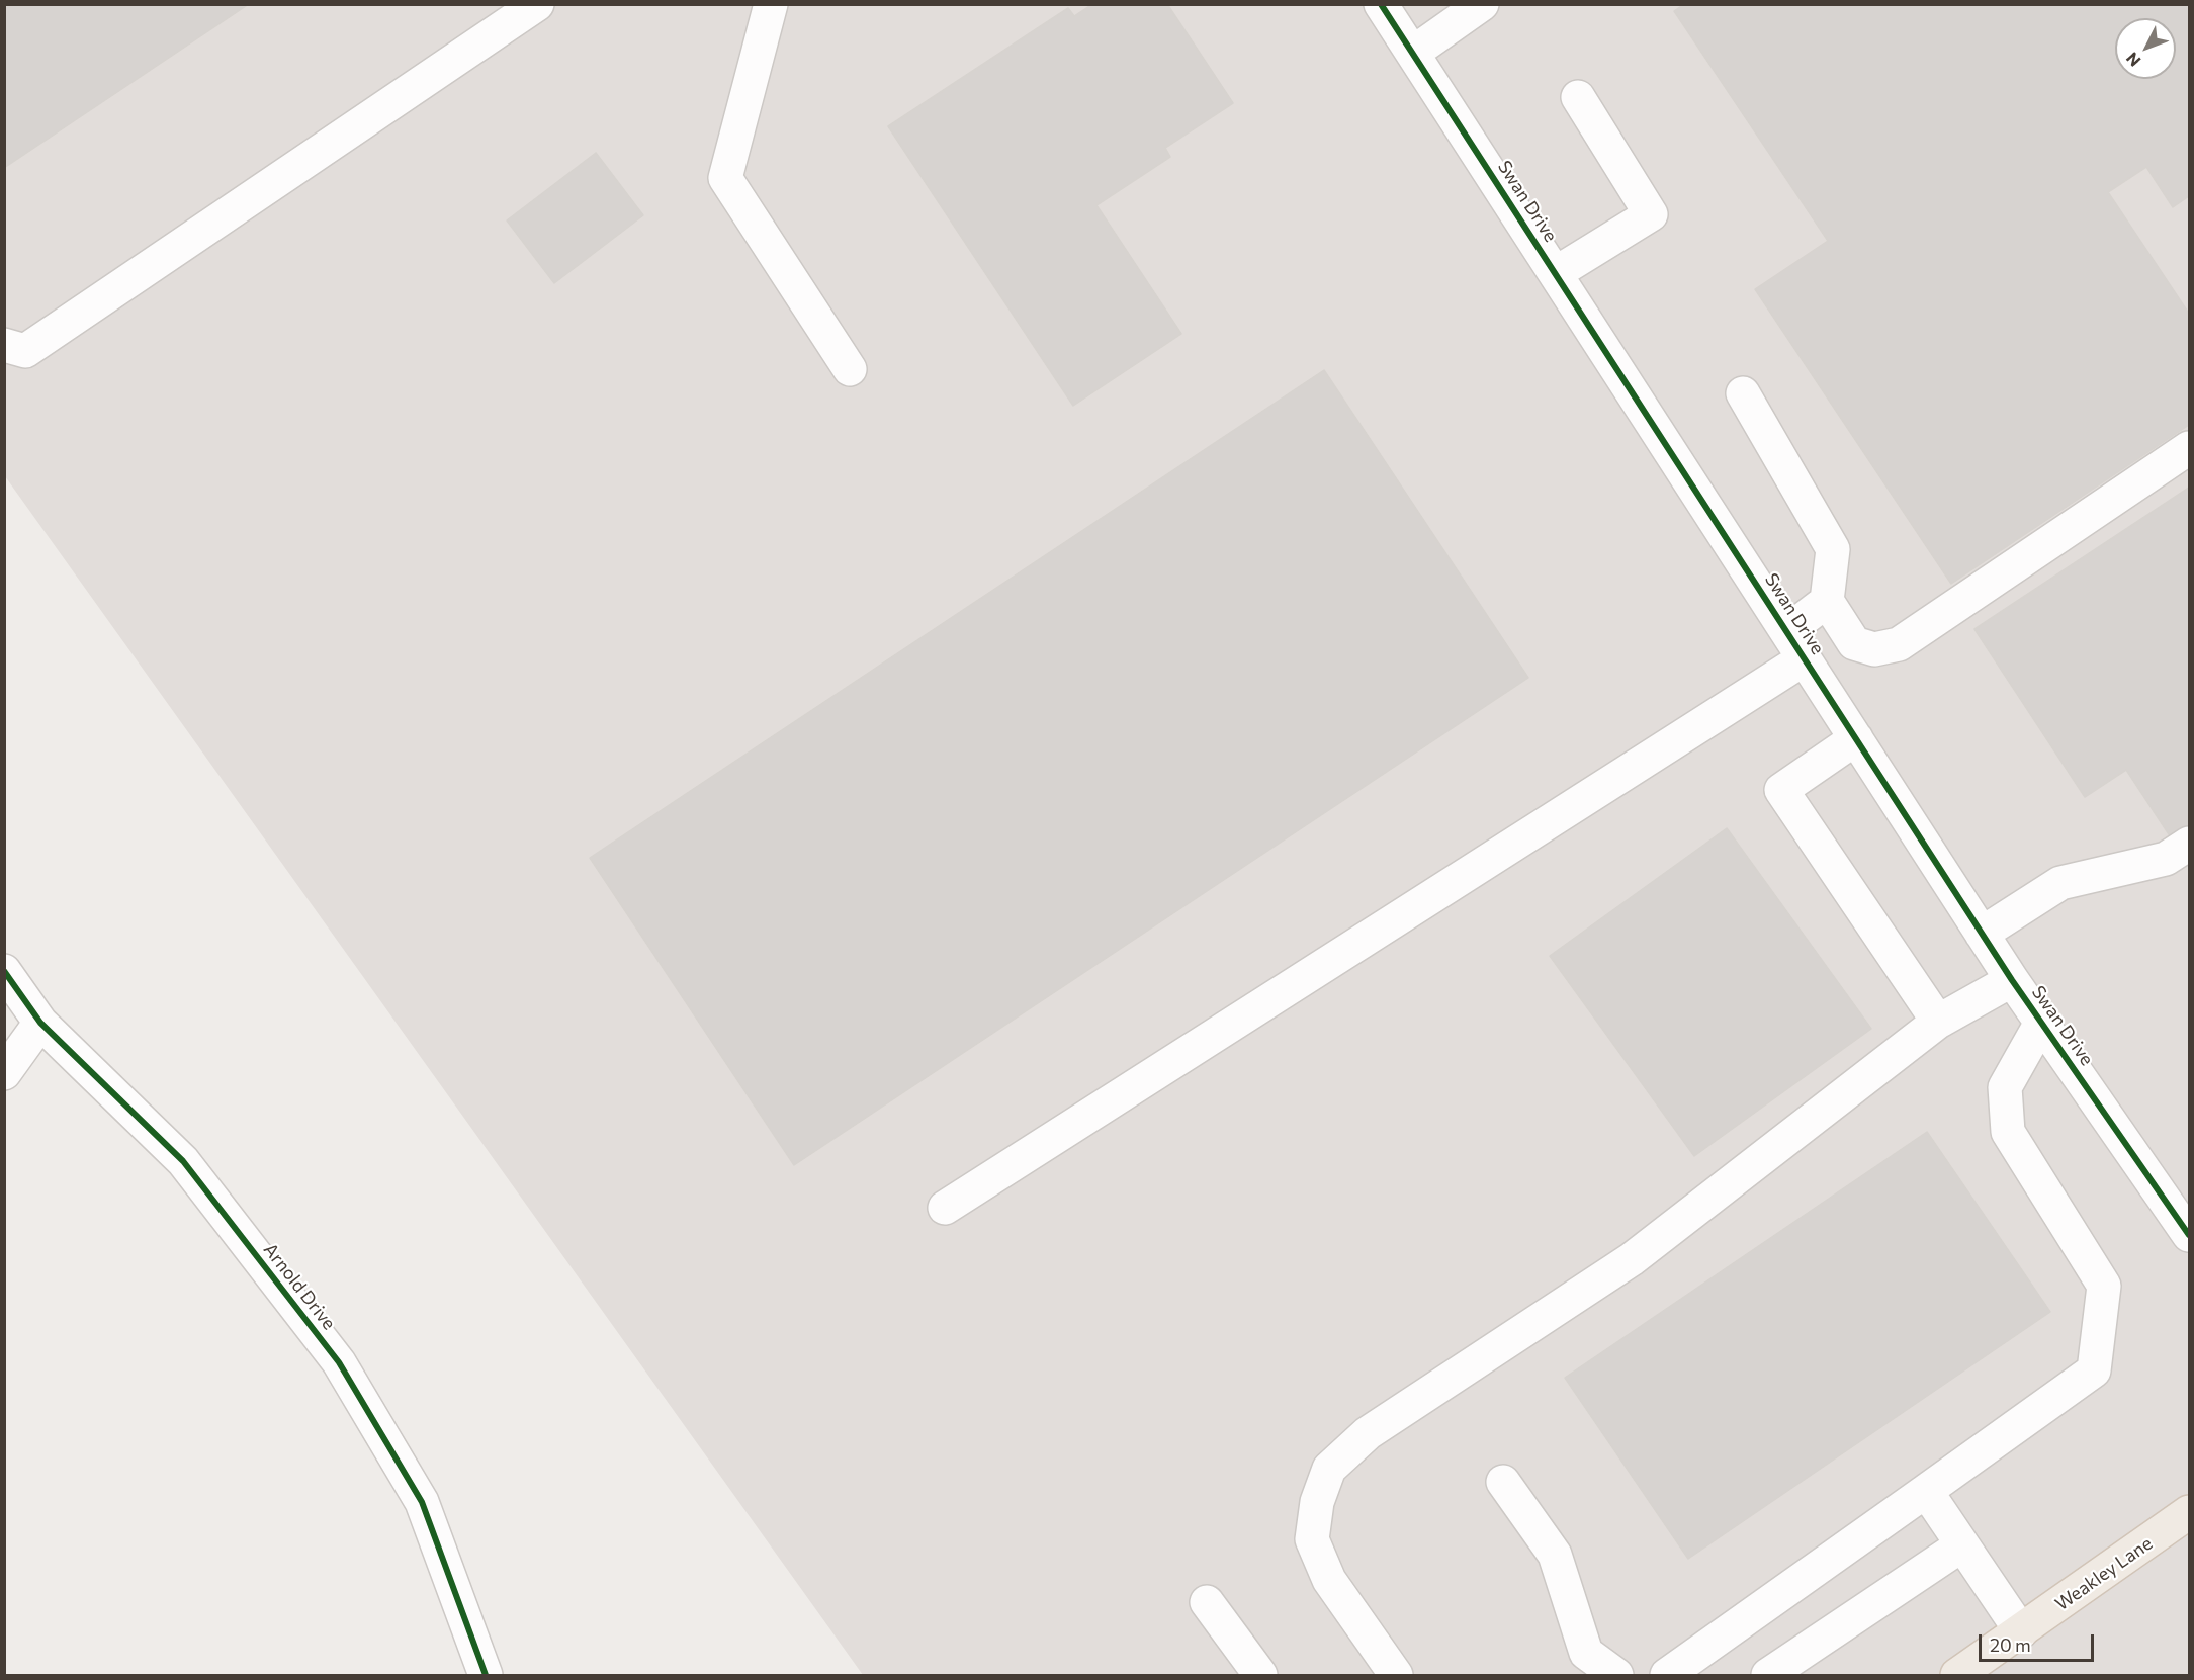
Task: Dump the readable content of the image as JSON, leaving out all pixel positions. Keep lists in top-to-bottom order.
{
  "streets": {
    "main road": ["Weakley Lane"],
    "street": ["Swan Drive", "Arnold Drive"]
  },
  "scale_bar": "20 m",
  "north": "bottom left"
}
